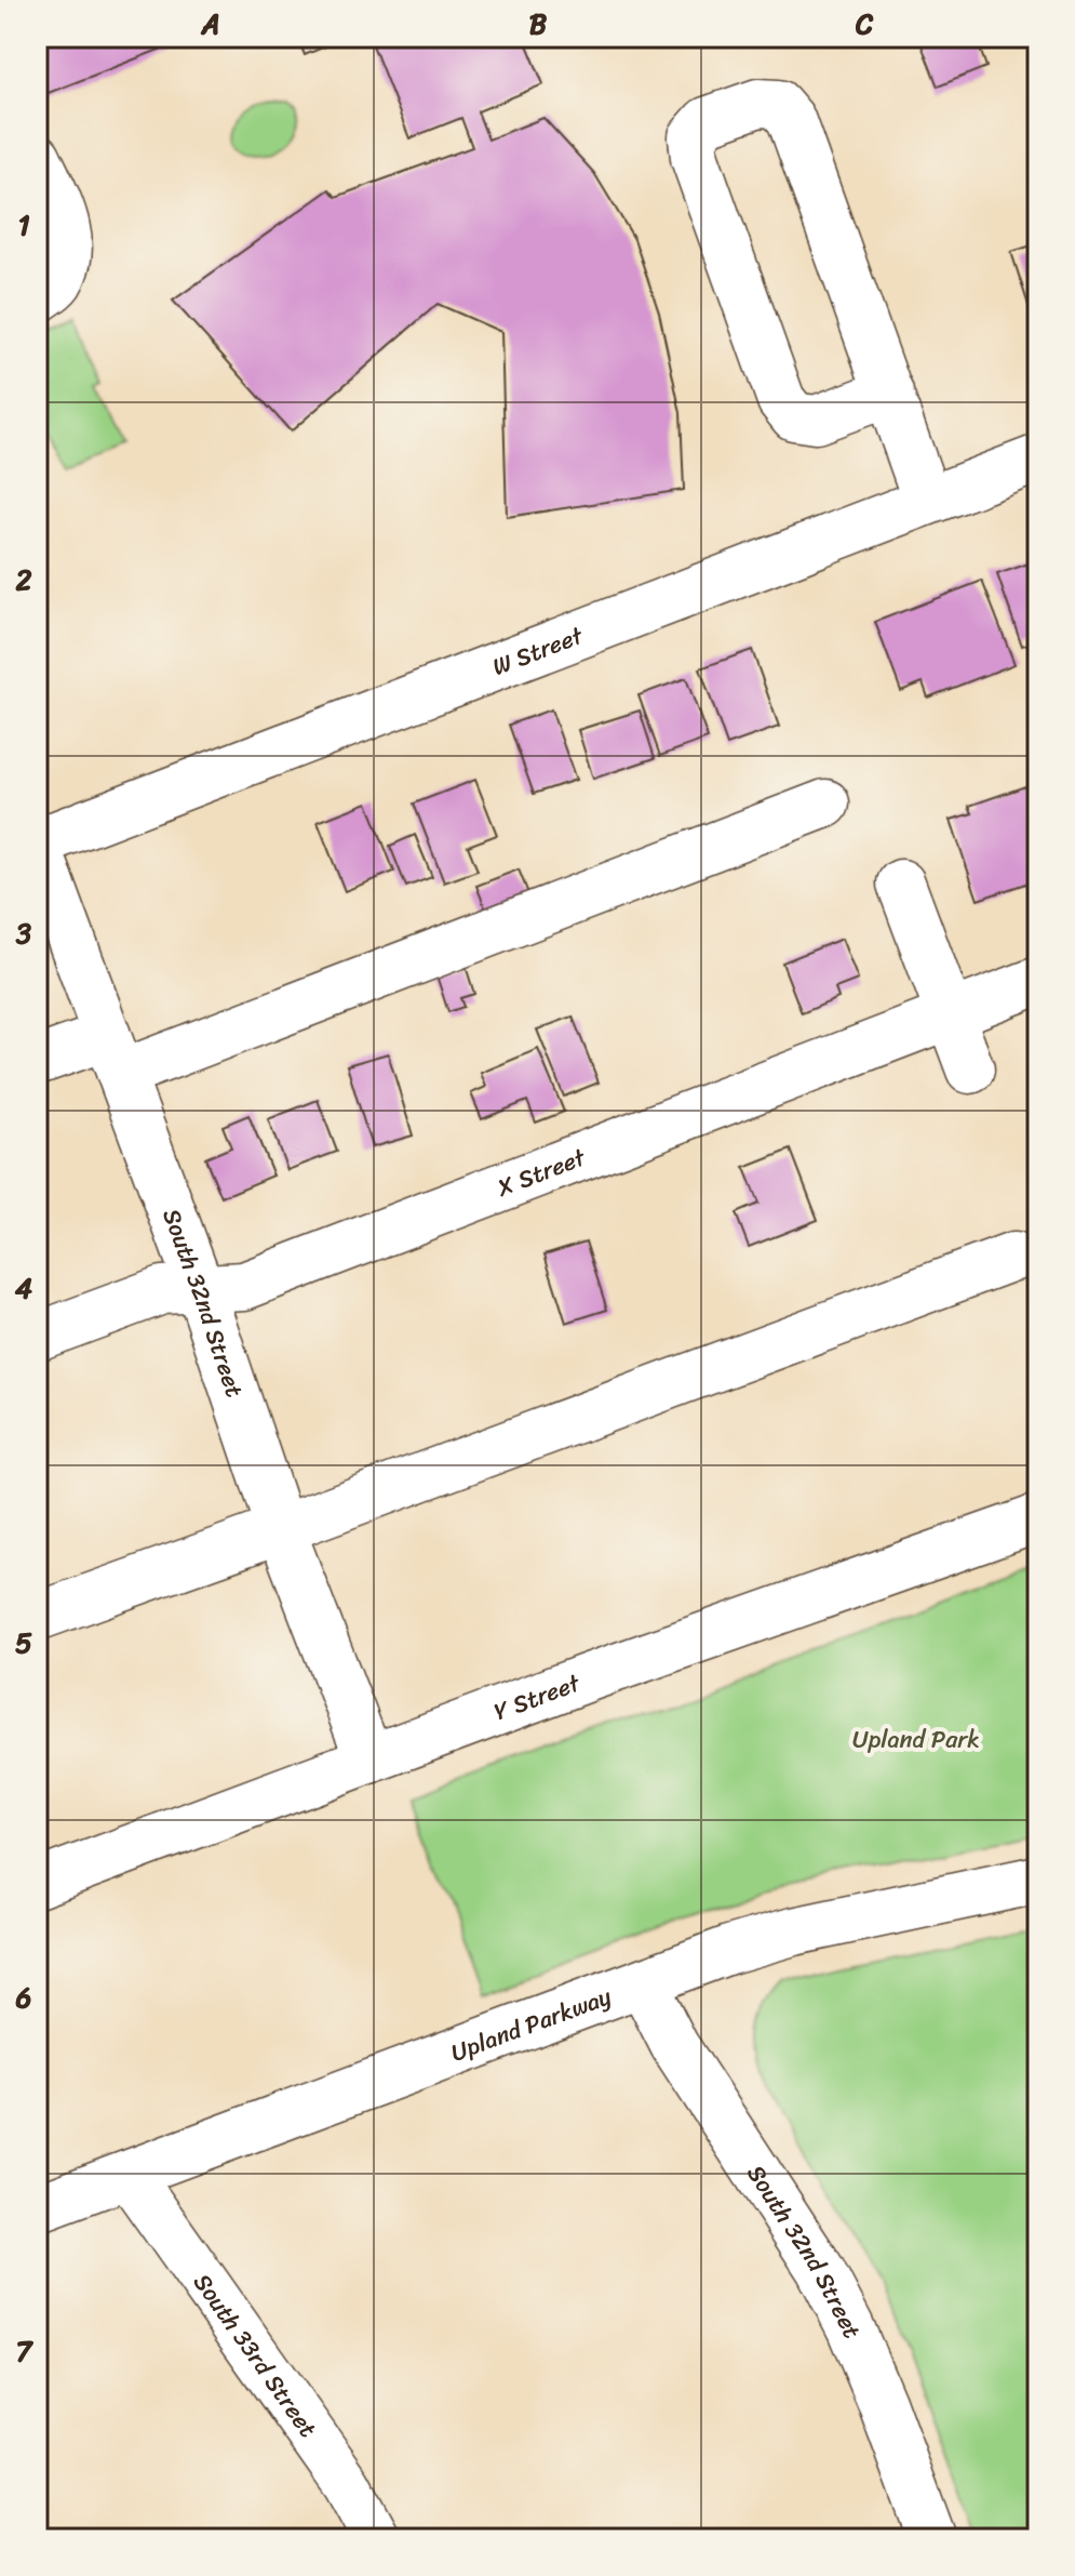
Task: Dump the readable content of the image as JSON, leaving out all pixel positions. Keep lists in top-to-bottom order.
{
  "streets": {
    "street": [
      "W Street",
      "X Street",
      "South 32nd Street",
      "Y Street",
      "Upland Parkway",
      "South 33rd Street"
    ]
  },
  "crossings": [
    ["W Street", "South 32nd Street"],
    ["X Street", "South 32nd Street"],
    ["South 32nd Street", "Y Street"],
    ["South 32nd Street", "Upland Parkway"],
    ["Upland Parkway", "South 33rd Street"]
  ],
  "parks": ["Upland Park"],
  "grid": {
    "columns": ["A", "B", "C"],
    "rows": [
      "1",
      "2",
      "3",
      "4",
      "5",
      "6",
      "7"
    ]
  }
}
